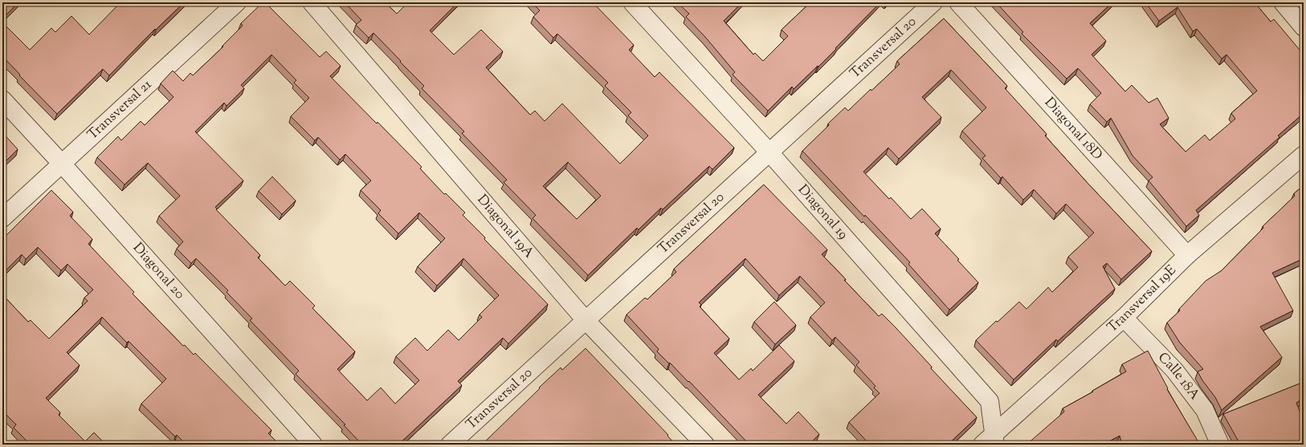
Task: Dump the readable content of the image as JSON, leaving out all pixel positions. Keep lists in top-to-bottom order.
{
  "streets": {
    "street": [
      "Transversal 20",
      "Transversal 21",
      "Diagonal 18D",
      "Diagonal 19",
      "Diagonal 19A",
      "Diagonal 20",
      "Transversal 19E",
      "Calle 18A"
    ]
  },
  "crossings": [
    ["Transversal 20", "Diagonal 19"],
    ["Transversal 20", "Diagonal 19A"],
    ["Transversal 21", "Diagonal 20"],
    ["Diagonal 18D", "Transversal 19E"],
    ["Diagonal 19", "Transversal 19E"],
    ["Transversal 19E", "Calle 18A"]
  ]
}
